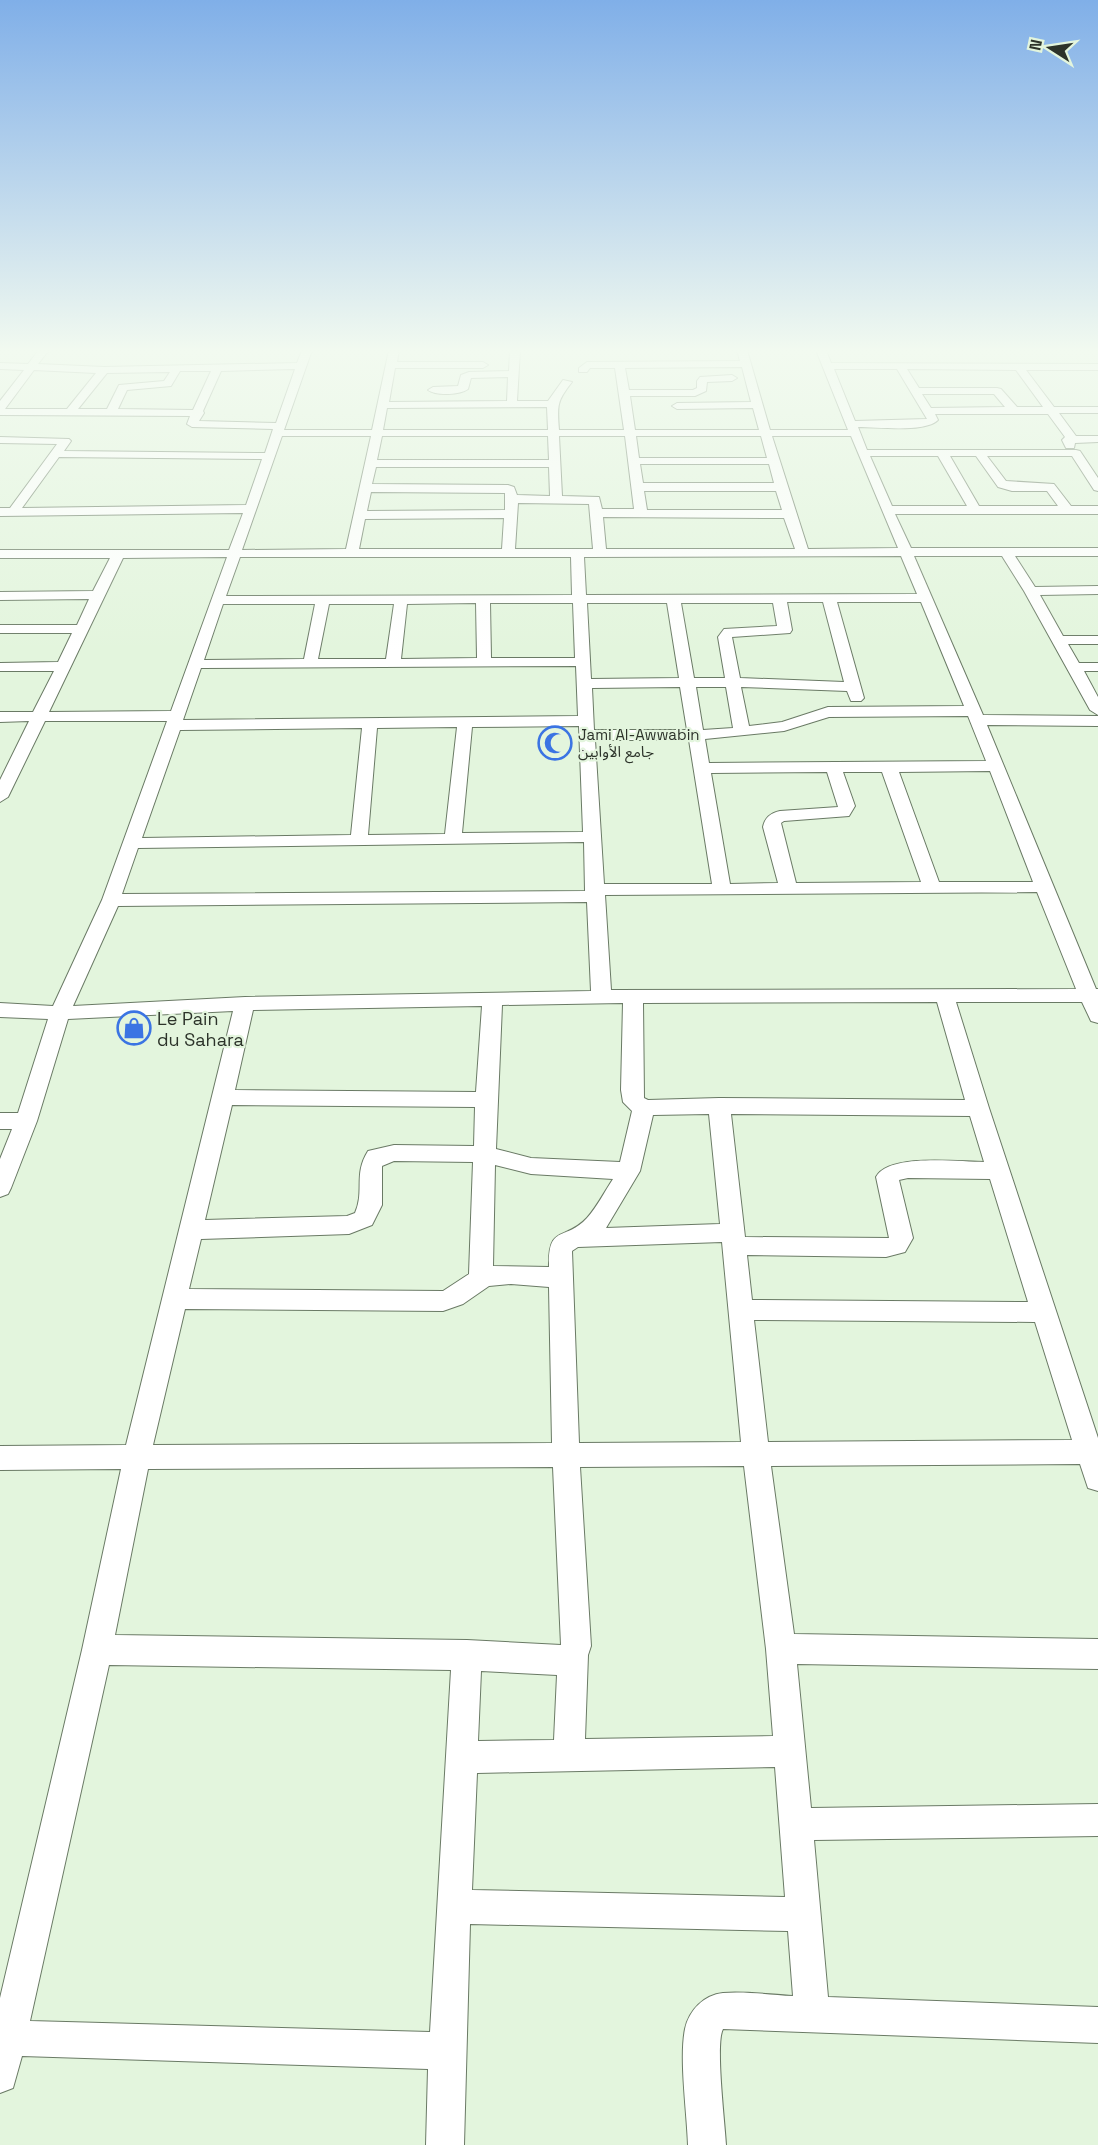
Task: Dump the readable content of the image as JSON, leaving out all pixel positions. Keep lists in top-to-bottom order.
{
  "places": {
    "mosque": ["Jami Al-Awwabin جامع الأوابين"],
    "shop": ["Le Pain du Sahara"]
  },
  "north": "left"
}
